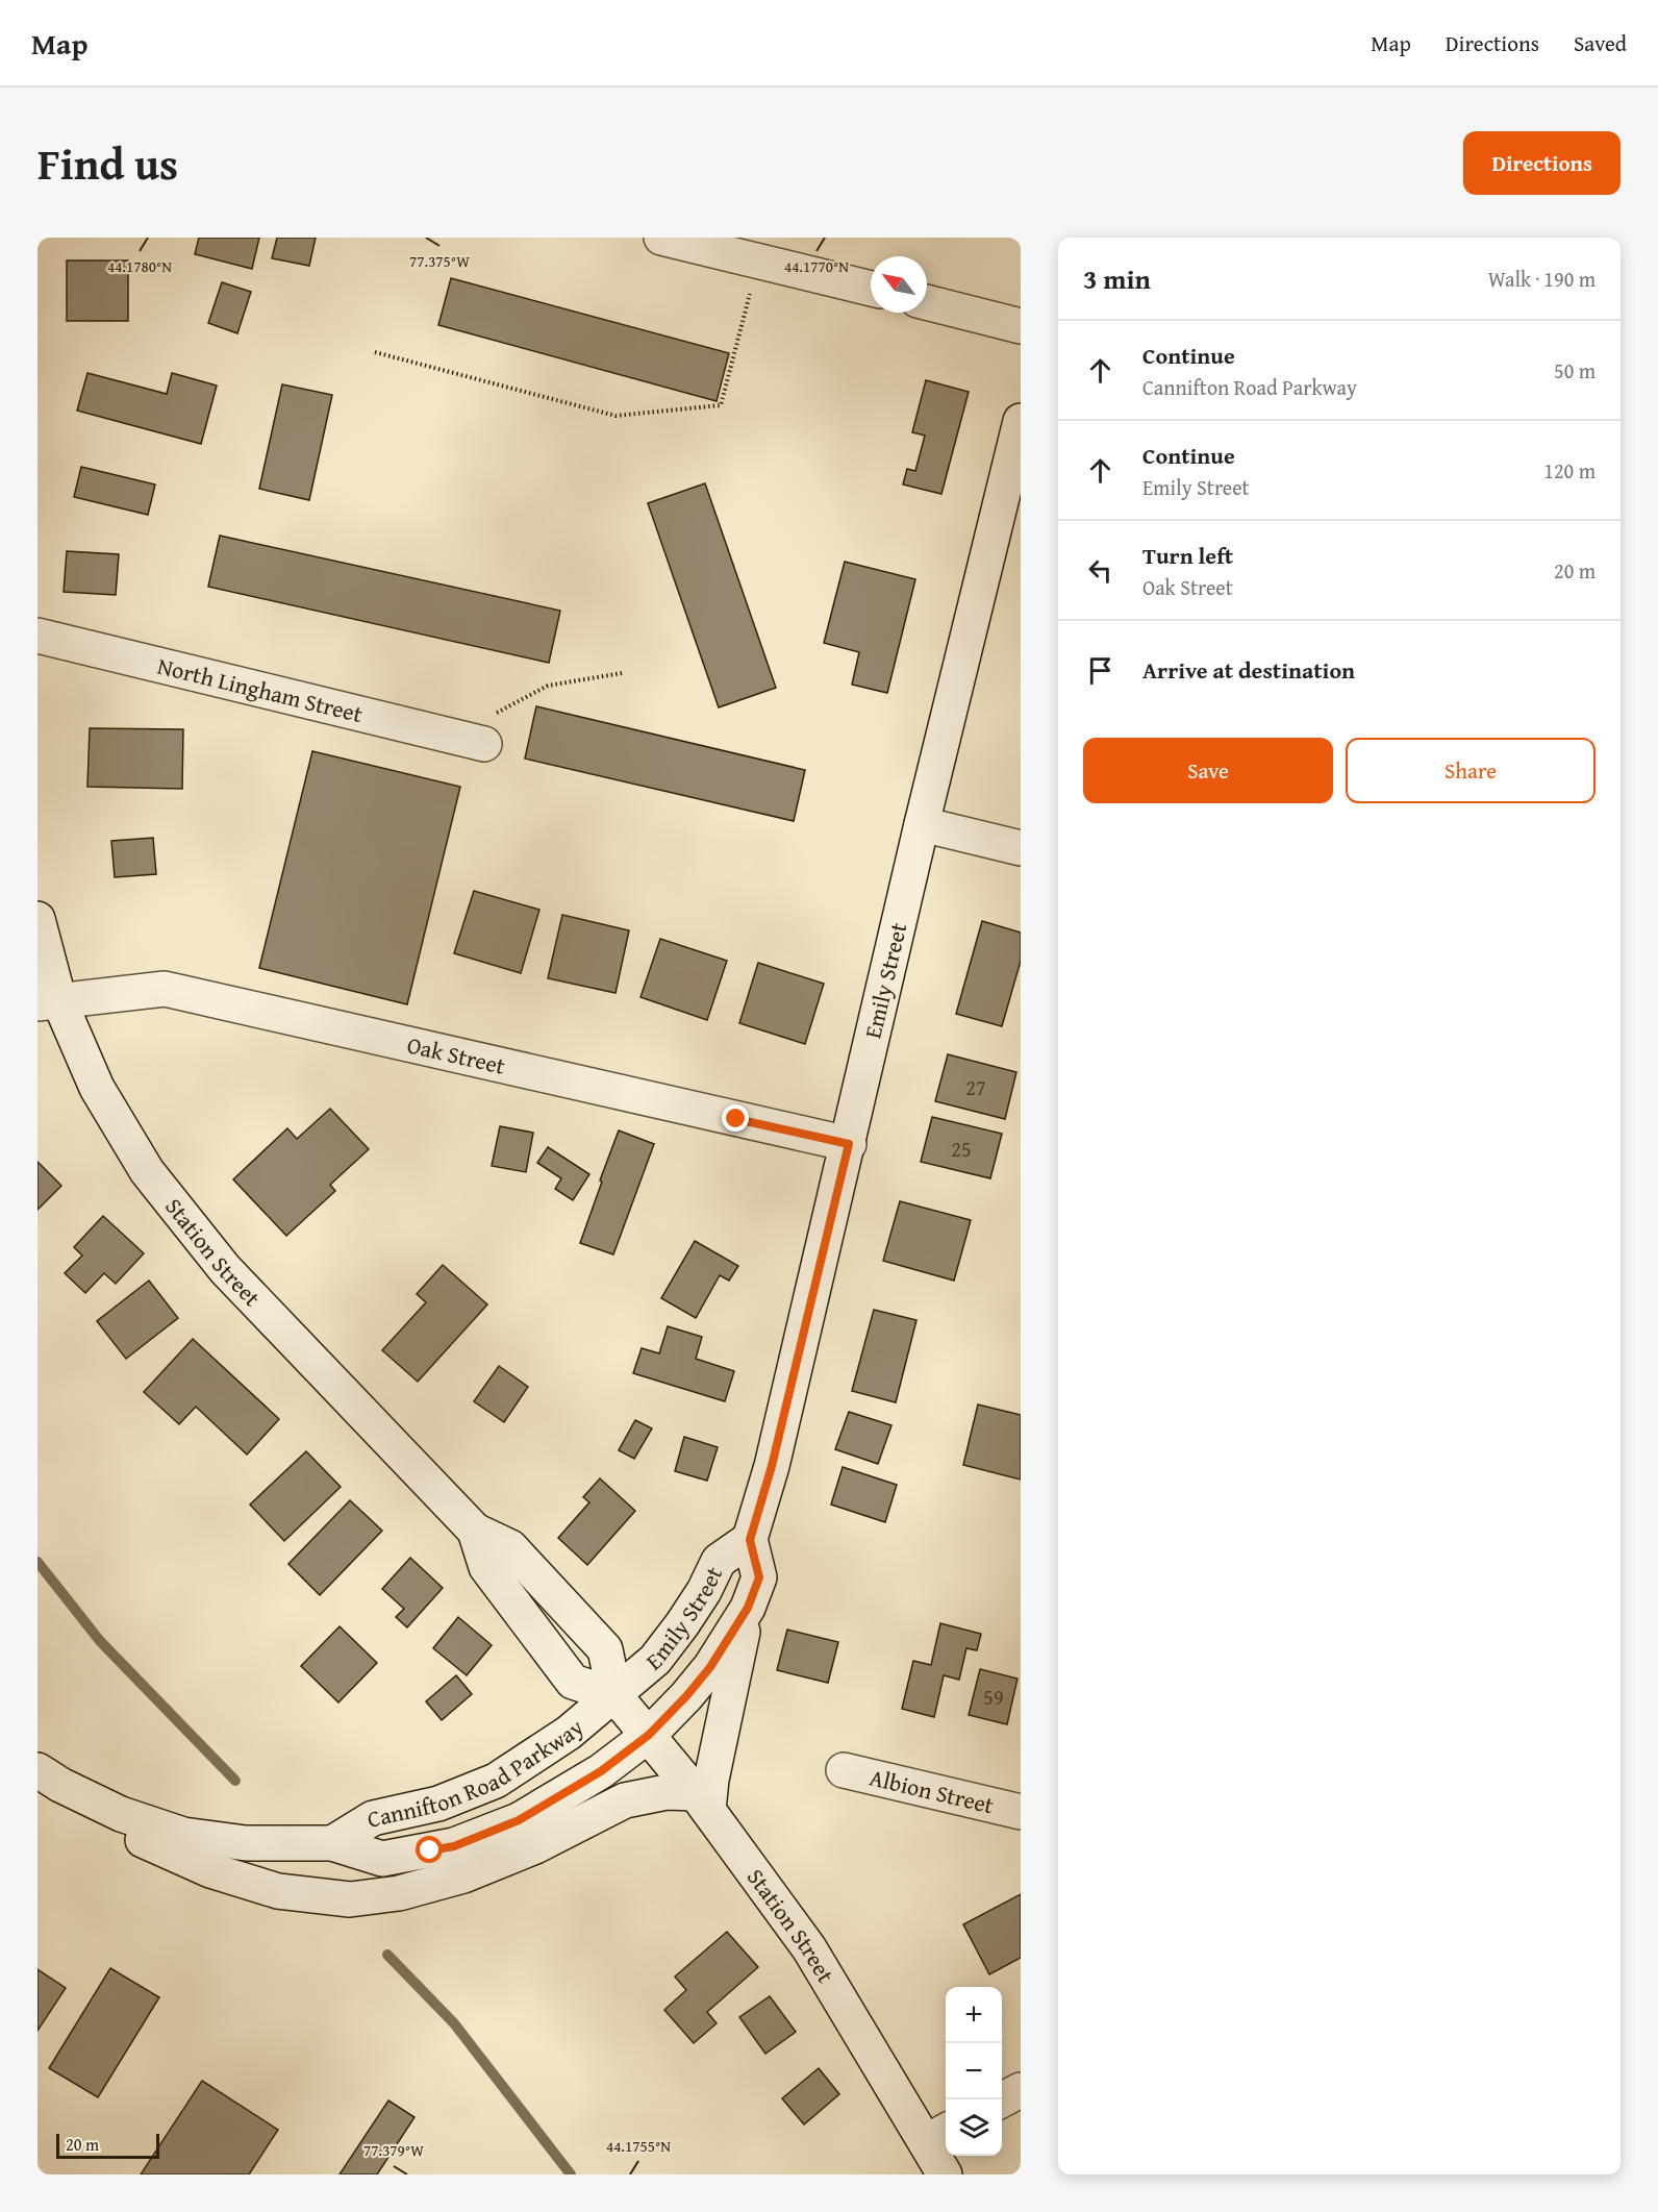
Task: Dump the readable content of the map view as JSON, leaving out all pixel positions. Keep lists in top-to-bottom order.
{
  "streets": {
    "street": [
      "North Lingham Street",
      "Emily Street",
      "Oak Street",
      "Station Street",
      "Cannifton Road Parkway",
      "Albion Street"
    ]
  },
  "crossings": [
    ["Emily Street", "Oak Street"],
    ["Emily Street", "Station Street"],
    ["Emily Street", "Cannifton Road Parkway"],
    ["Oak Street", "Station Street"],
    ["Station Street", "Cannifton Road Parkway"]
  ],
  "house_numbers": ["27", "25", "59"],
  "scale_bar": "20 m",
  "north": "top left",
  "page": {
    "header": "Map",
    "nav": ["Map", "Directions", "Saved"],
    "title": "Find us",
    "buttons": [
      "Directions",
      ["Save", "Share"]
    ],
    "heading": ["3 min", "Walk · 190 m"],
    "list": [
      ["Continue", "Cannifton Road Parkway", "50 m"],
      ["Continue", "Emily Street", "120 m"],
      ["Turn left", "Oak Street", "20 m"],
      "Arrive at destination"
    ],
    "map_buttons": ["+", "−"],
    "scale": "20 m"
  },
  "coordinates": [
    "77.375°W",
    "44.1780°N",
    "44.1770°N",
    "44.1755°N",
    "77.379°W"
  ]
}
